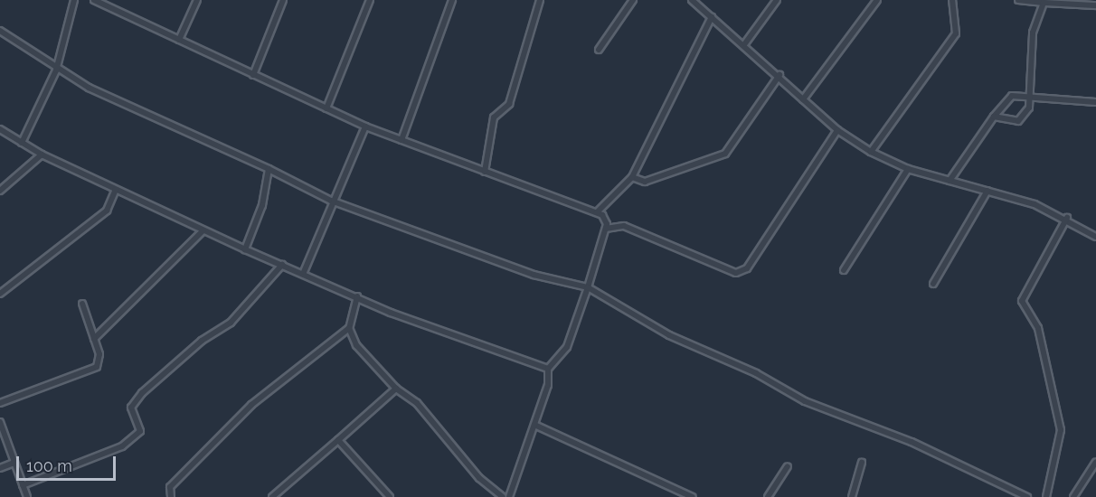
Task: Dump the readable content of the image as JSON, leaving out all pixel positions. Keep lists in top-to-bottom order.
{
  "scale_bar": "100 m"
}
